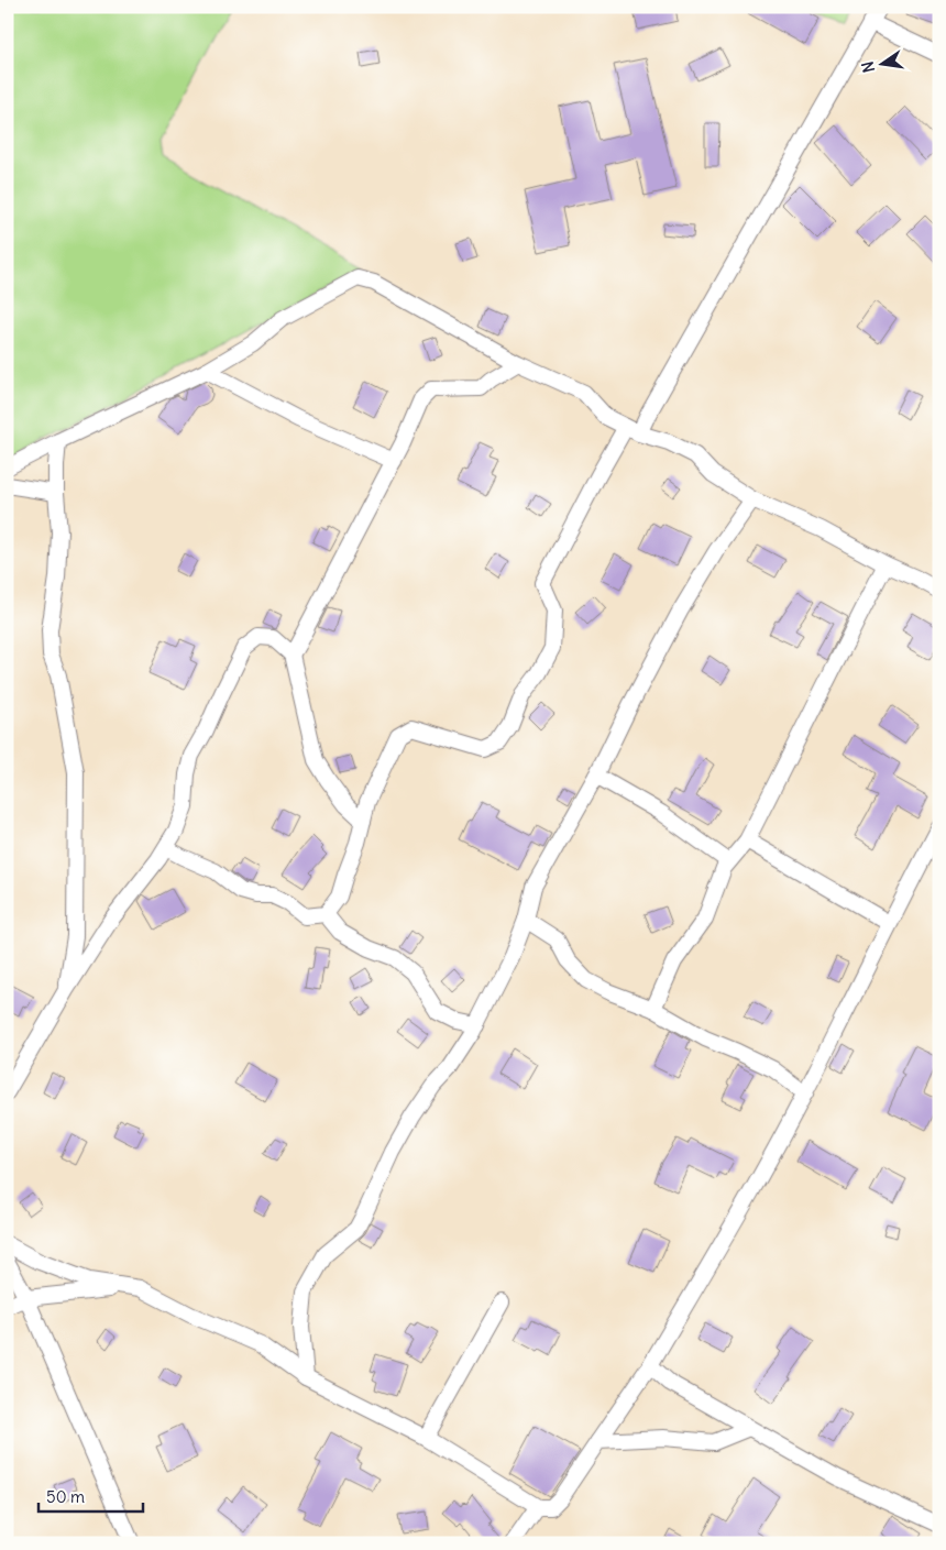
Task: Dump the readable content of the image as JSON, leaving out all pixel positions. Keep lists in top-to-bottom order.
{
  "scale_bar": "50 m",
  "north": "left"
}
